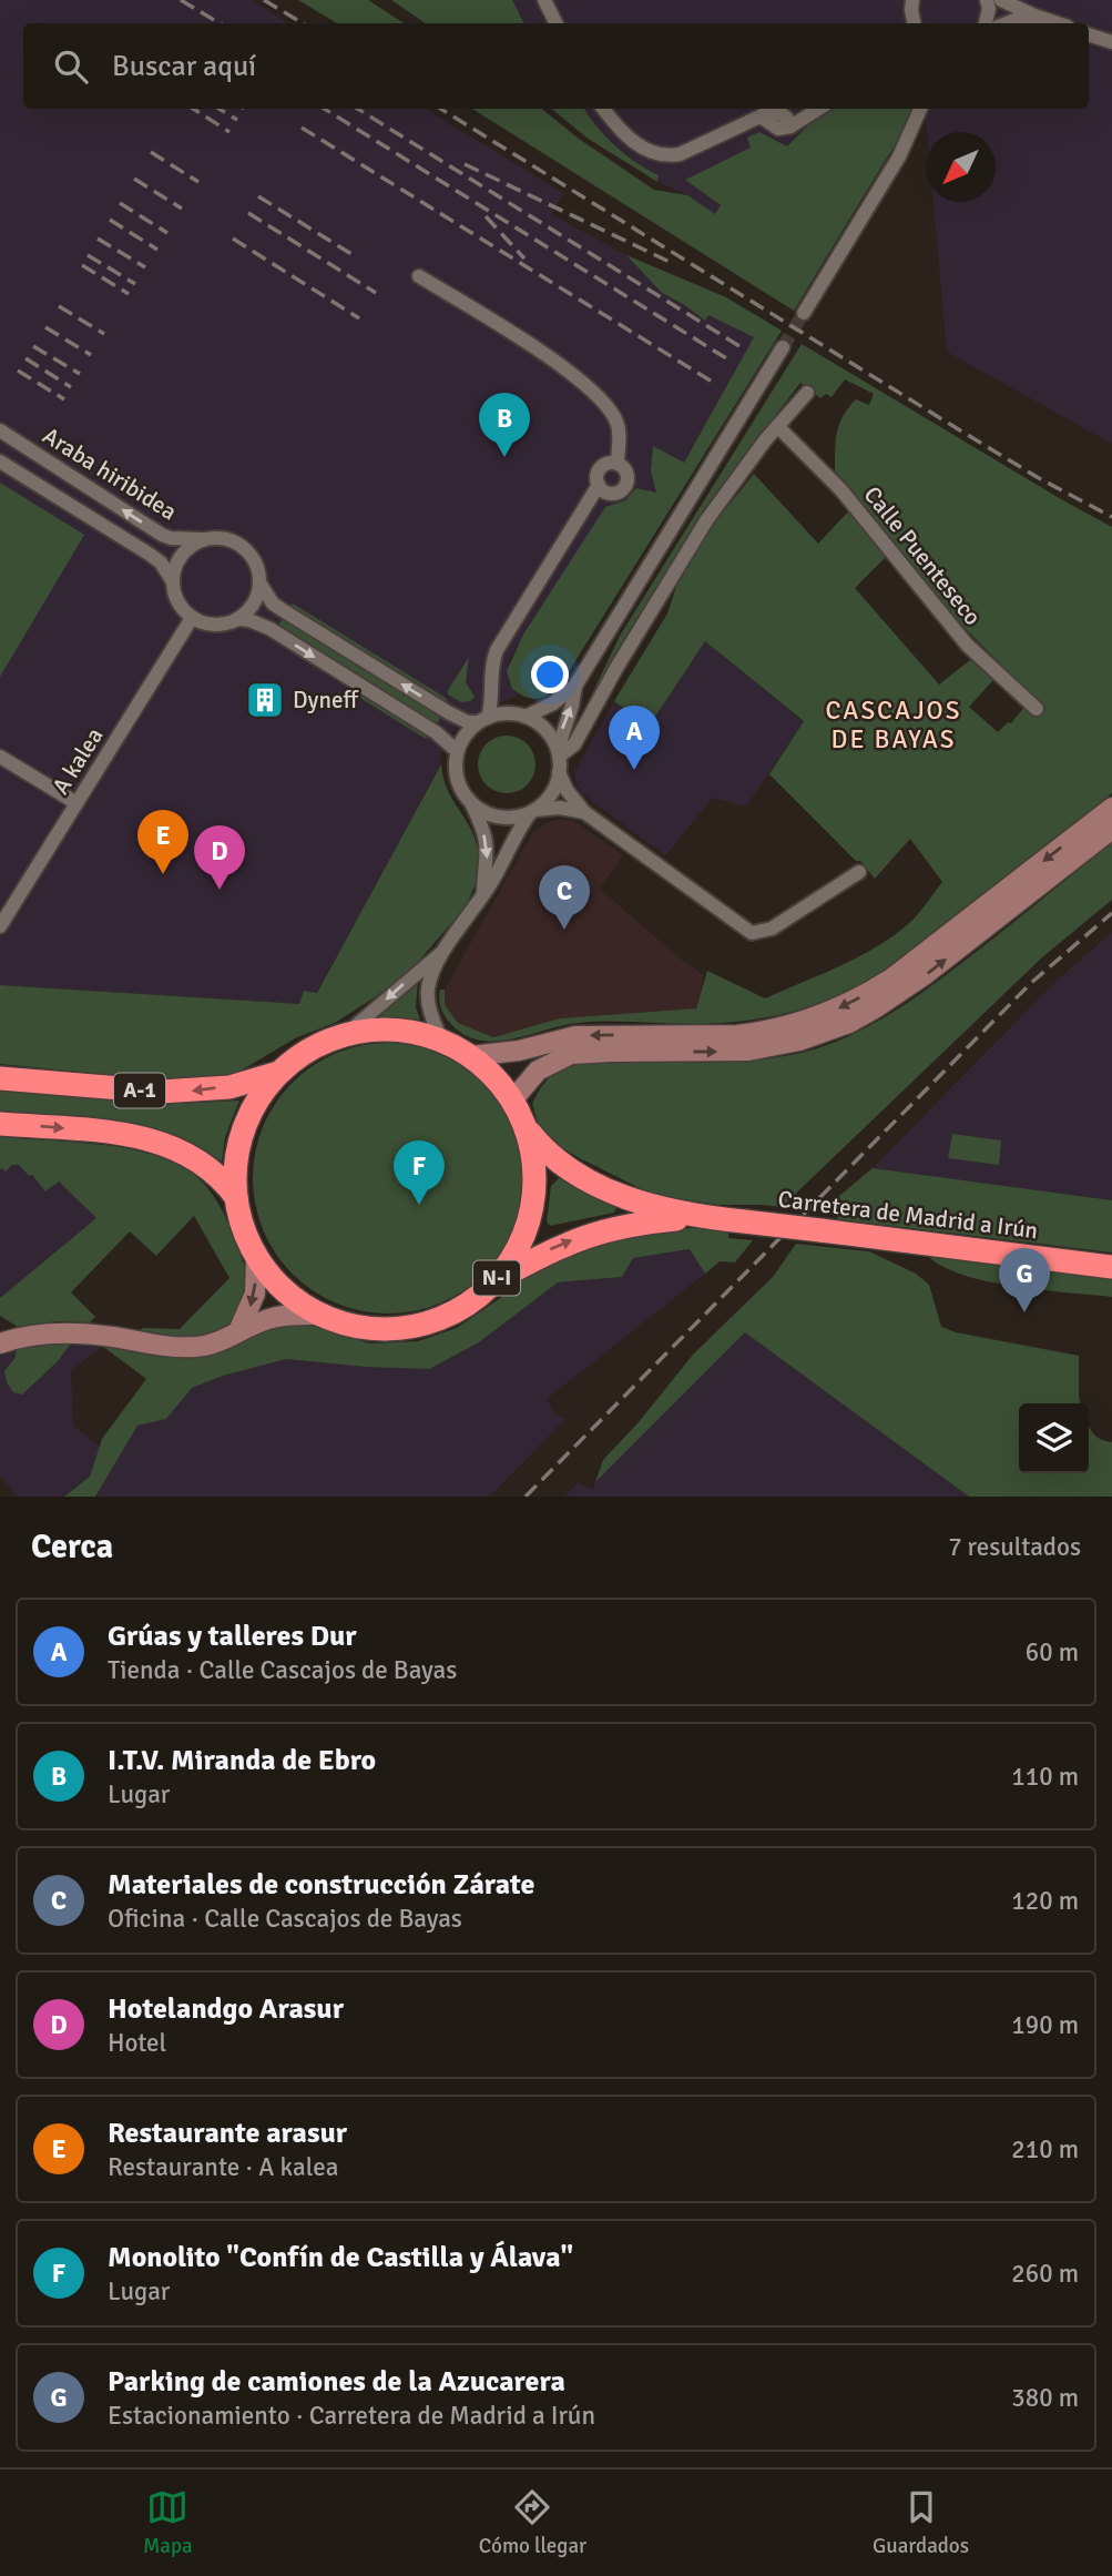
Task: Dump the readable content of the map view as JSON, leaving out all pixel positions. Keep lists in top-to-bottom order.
{
  "streets": {
    "highway": ["A-1", "Carretera de Madrid a Irún", "N-I"],
    "street": ["Araba hiribidea", "Calle Puenteseco", "A kalea"]
  },
  "crossings": [
    ["Araba hiribidea", "A kalea"],
    ["A-1", "N-I"],
    ["Carretera de Madrid a Irún", "N-I"]
  ],
  "districts": ["CASCAJOS DE BAYAS"],
  "places": {
    "building": ["Dyneff"]
  },
  "north": "bottom left",
  "page": {
    "search": "Buscar aquí",
    "pins": [
      "B",
      "A",
      "E",
      "D",
      "C",
      "F",
      "G"
    ],
    "heading": ["Cerca", "7 resultados"],
    "list": [
      {
        "mark": "A",
        "name": "Grúas y talleres Dur",
        "note": "Tienda · Calle Cascajos de Bayas",
        "value": "60 m"
      },
      {
        "mark": "B",
        "name": "I.T.V. Miranda de Ebro",
        "note": "Lugar",
        "value": "110 m"
      },
      {
        "mark": "C",
        "name": "Materiales de construcción Zárate",
        "note": "Oficina · Calle Cascajos de Bayas",
        "value": "120 m"
      },
      {
        "mark": "D",
        "name": "Hotelandgo Arasur",
        "note": "Hotel",
        "value": "190 m"
      },
      {
        "mark": "E",
        "name": "Restaurante arasur",
        "note": "Restaurante · A kalea",
        "value": "210 m"
      },
      {
        "mark": "F",
        "name": "Monolito \"Confín de Castilla y Álava\"",
        "note": "Lugar",
        "value": "260 m"
      },
      {
        "mark": "G",
        "name": "Parking de camiones de la Azucarera",
        "note": "Estacionamiento · Carretera de Madrid a Irún",
        "value": "380 m"
      }
    ],
    "nav": ["Mapa", "Cómo llegar", "Guardados"]
  }
}
